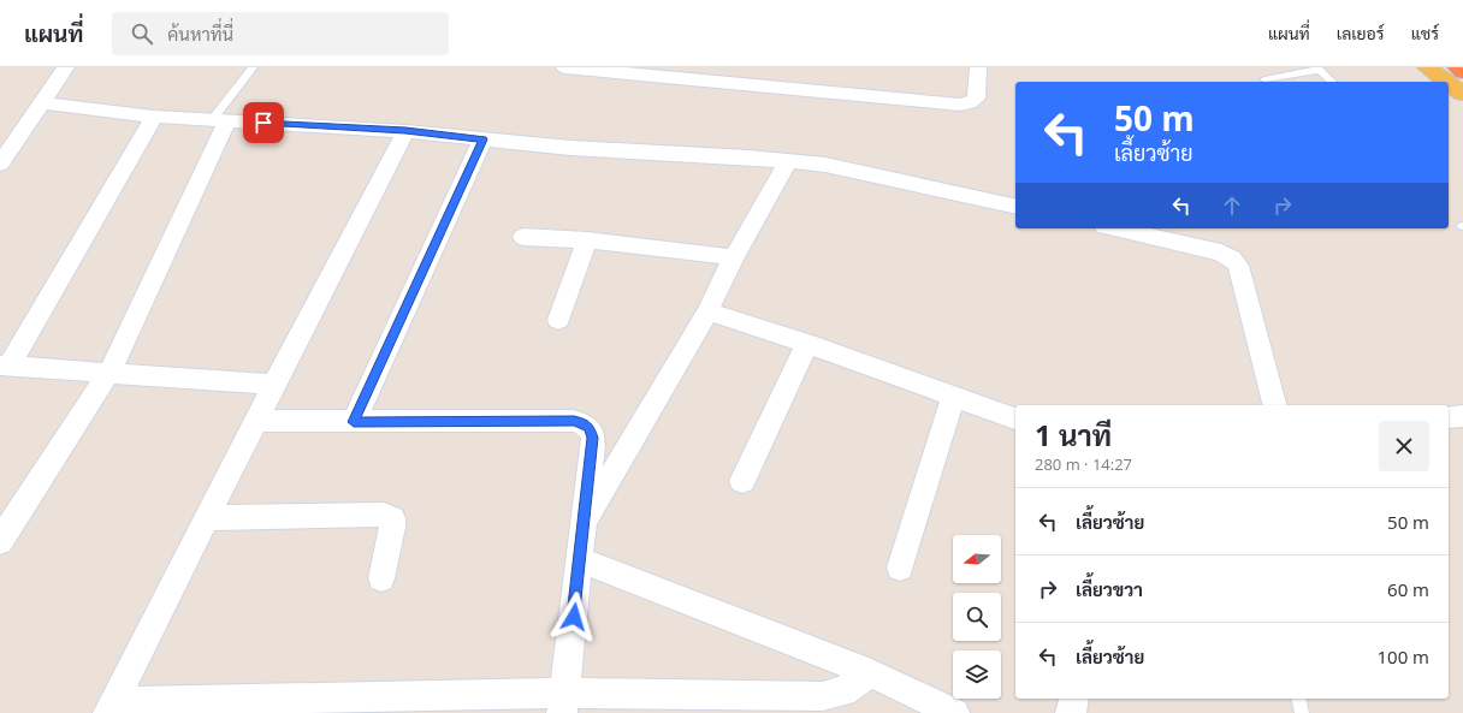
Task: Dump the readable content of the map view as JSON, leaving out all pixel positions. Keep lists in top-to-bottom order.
{
  "north": "left",
  "page": {
    "header": "แผนที่",
    "search": "ค้นหาที่นี่",
    "nav": ["แผนที่", "เลเยอร์", "แชร์"],
    "turn": ["50 m", "เลี้ยวซ้าย"],
    "heading": ["1 นาที", "280 m · 14:27"],
    "list": [
      {
        "name": "เลี้ยวซ้าย",
        "value": "50 m"
      },
      {
        "name": "เลี้ยวขวา",
        "value": "60 m"
      },
      {
        "name": "เลี้ยวซ้าย",
        "value": "100 m"
      }
    ]
  }
}
